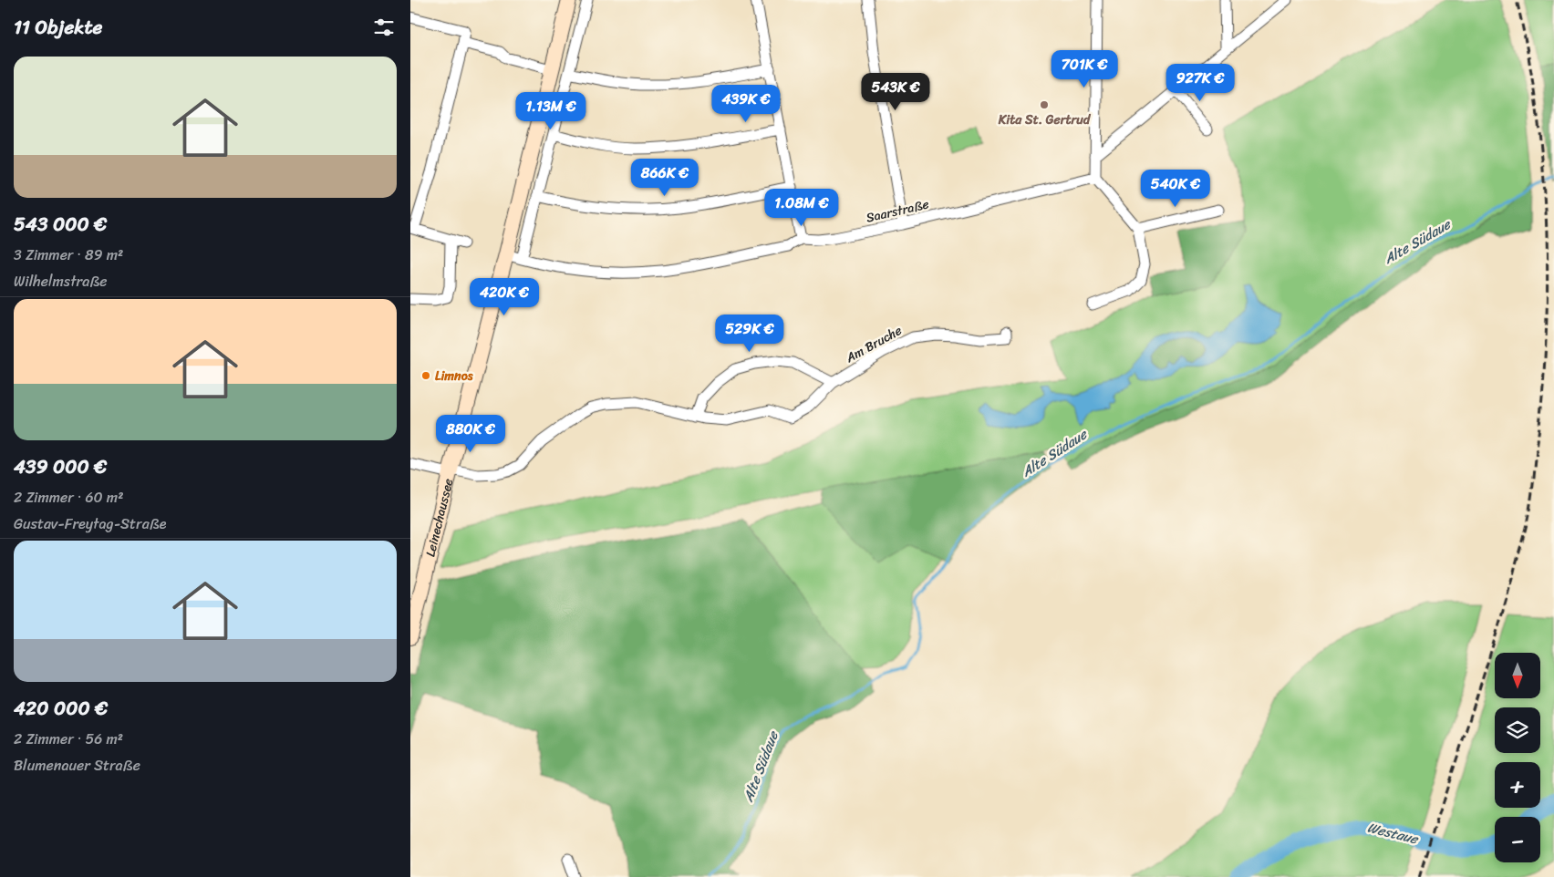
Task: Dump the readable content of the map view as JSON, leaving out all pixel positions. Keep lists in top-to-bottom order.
{
  "streets": {
    "street": ["Saarstraße", "Am Bruche", "Leinechaussee"]
  },
  "crossings": [
    ["Saarstraße", "Leinechaussee"],
    ["Am Bruche", "Leinechaussee"]
  ],
  "water": ["Alte Südaue", "Westaue"],
  "places": ["Kita St. Gertrud", "Limnos"],
  "north": "bottom",
  "page": {
    "heading": "11 Objekte",
    "price": [
      "701K €",
      "927K €",
      "543K €",
      "439K €",
      "1.13M €",
      "866K €",
      "540K €",
      "1.08M €",
      "420K €",
      "529K €",
      "880K €"
    ],
    "list": [
      {
        "name": "543 000 €",
        "note": "3 Zimmer · 89 m² · Wilhelmstraße"
      },
      {
        "name": "439 000 €",
        "note": "2 Zimmer · 60 m² · Gustav-Freytag-Straße"
      },
      {
        "name": "420 000 €",
        "note": "2 Zimmer · 56 m² · Blumenauer Straße"
      }
    ],
    "map_buttons": ["+", "−"]
  }
}
